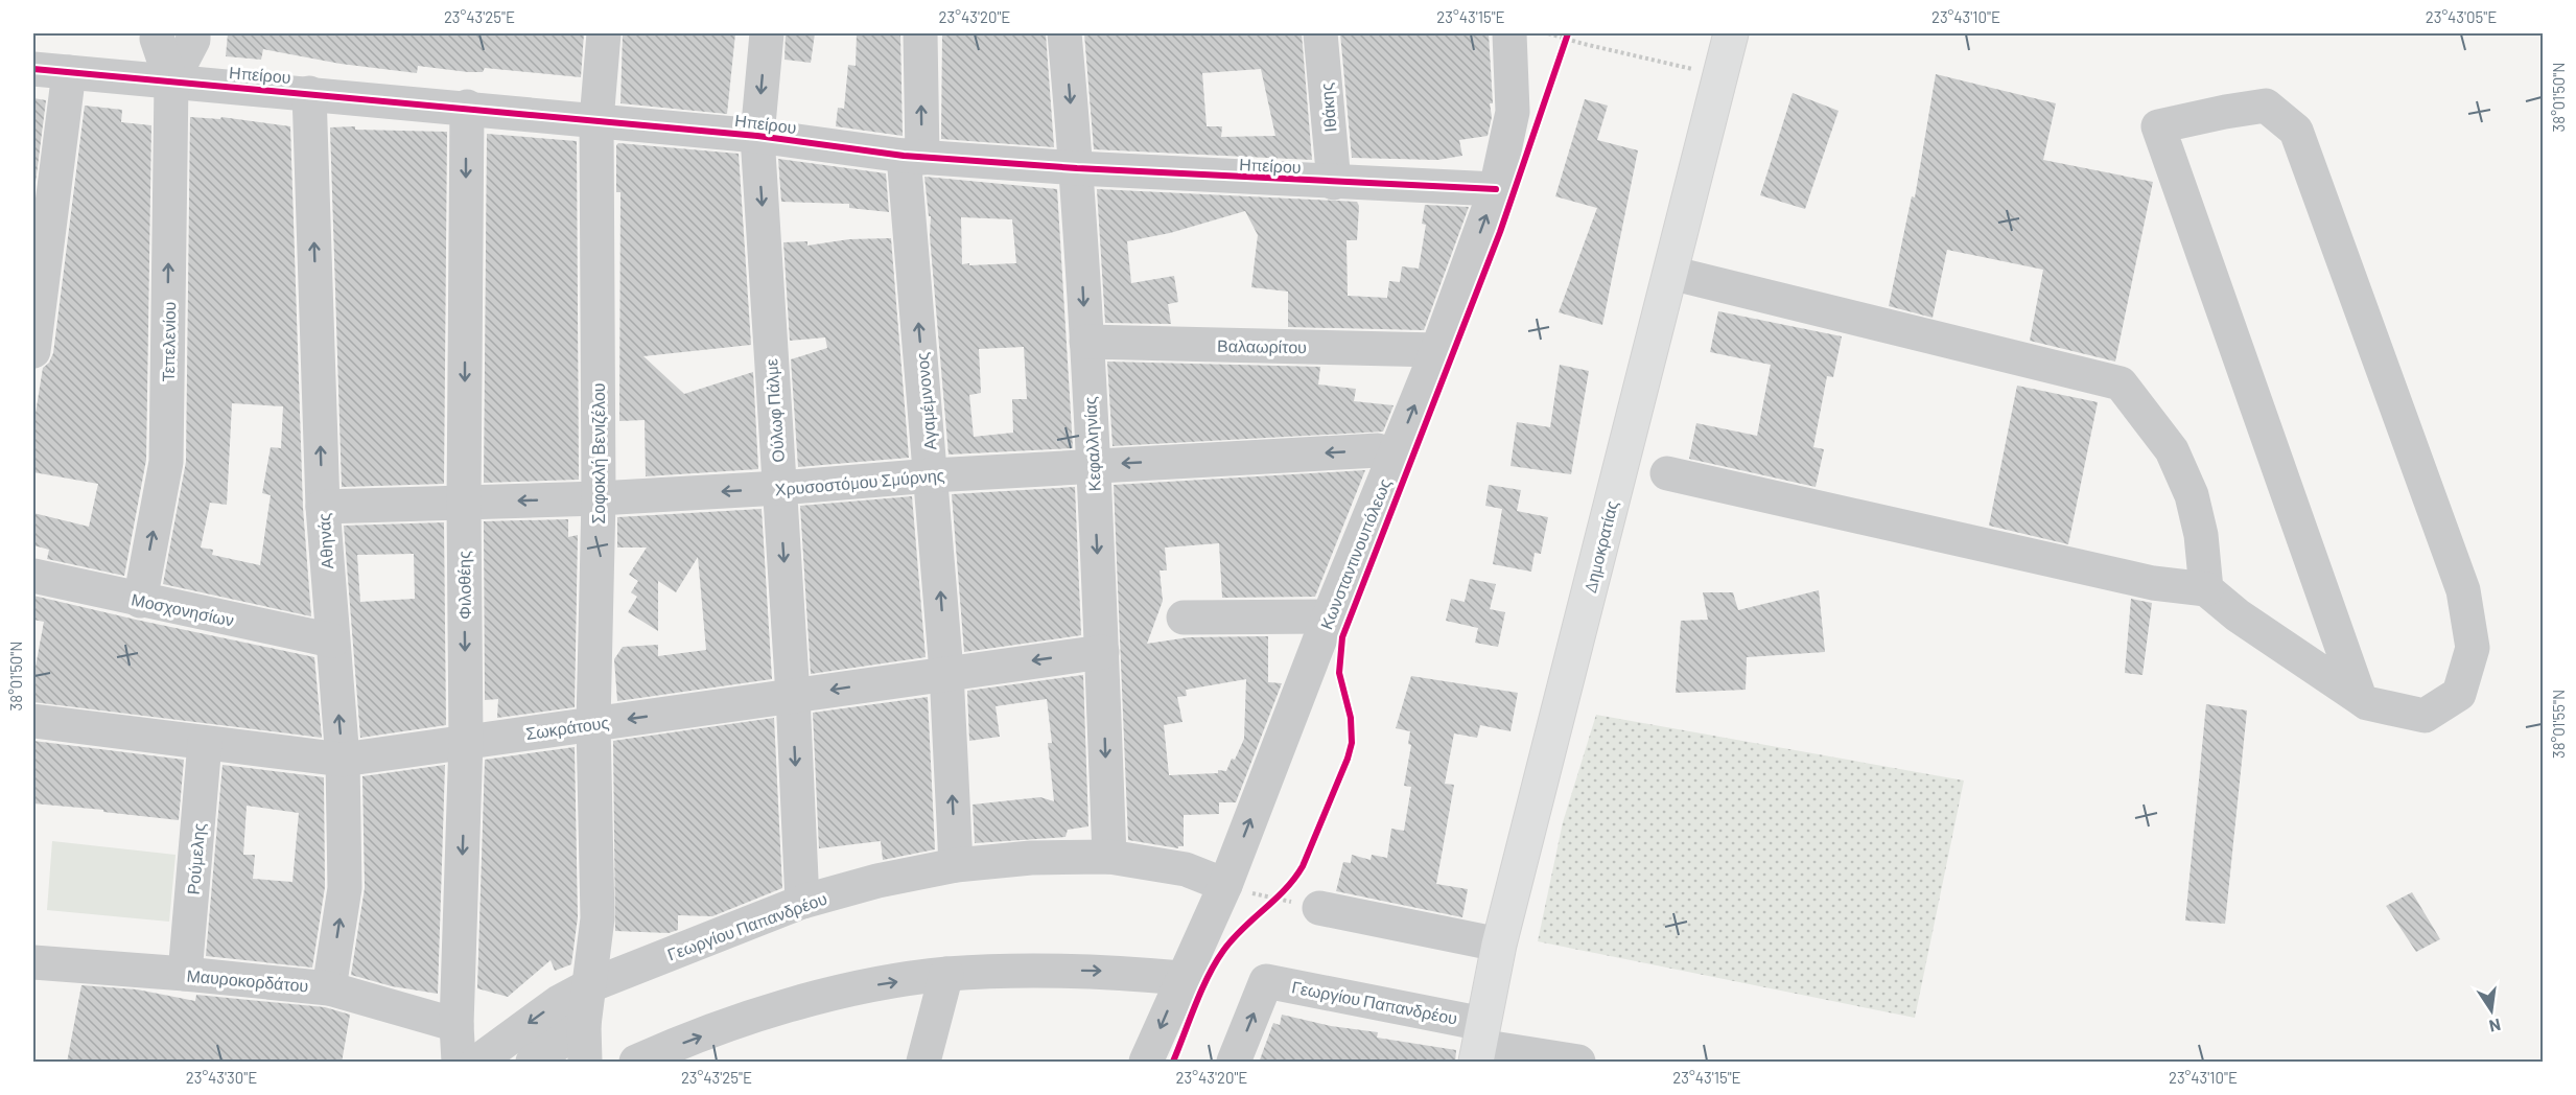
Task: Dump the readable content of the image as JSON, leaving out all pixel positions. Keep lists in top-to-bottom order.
{
  "streets": {
    "main road": ["Δημοκρατίας"],
    "street": [
      "Ηπείρου",
      "Ιθάκης",
      "Τεπελενίου",
      "Βαλαωρίτου",
      "Αγαμέμνονος",
      "Ούλωφ Πάλμε",
      "Κεφαλληνίας",
      "Σοφοκλή Βενιζέλου",
      "Χρυσοστόμου Σμύρνης",
      "Αθηνάς",
      "Κωνσταντινουπόλεως",
      "Φιλοθέης",
      "Μοσχονησίων",
      "Σωκράτους",
      "Ρούμελης",
      "Γεωργίου Παπανδρέου",
      "Μαυροκορδάτου"
    ]
  },
  "crossings": [
    ["Ηπείρου", "Ιθάκης"],
    ["Ηπείρου", "Τεπελενίου"],
    ["Ηπείρου", "Αγαμέμνονος"],
    ["Ηπείρου", "Ούλωφ Πάλμε"],
    ["Ηπείρου", "Κεφαλληνίας"],
    ["Ηπείρου", "Σοφοκλή Βενιζέλου"],
    ["Ηπείρου", "Αθηνάς"],
    ["Ηπείρου", "Κωνσταντινουπόλεως"],
    ["Ηπείρου", "Φιλοθέης"],
    ["Τεπελενίου", "Μοσχονησίων"],
    ["Βαλαωρίτου", "Κεφαλληνίας"],
    ["Βαλαωρίτου", "Κωνσταντινουπόλεως"],
    ["Αγαμέμνονος", "Χρυσοστόμου Σμύρνης"],
    ["Αγαμέμνονος", "Σωκράτους"],
    ["Αγαμέμνονος", "Γεωργίου Παπανδρέου"],
    ["Ούλωφ Πάλμε", "Χρυσοστόμου Σμύρνης"],
    ["Ούλωφ Πάλμε", "Σωκράτους"],
    ["Ούλωφ Πάλμε", "Γεωργίου Παπανδρέου"],
    ["Κεφαλληνίας", "Χρυσοστόμου Σμύρνης"],
    ["Κεφαλληνίας", "Σωκράτους"],
    ["Κεφαλληνίας", "Γεωργίου Παπανδρέου"],
    ["Σοφοκλή Βενιζέλου", "Χρυσοστόμου Σμύρνης"],
    ["Σοφοκλή Βενιζέλου", "Σωκράτους"],
    ["Σοφοκλή Βενιζέλου", "Γεωργίου Παπανδρέου"],
    ["Χρυσοστόμου Σμύρνης", "Αθηνάς"],
    ["Χρυσοστόμου Σμύρνης", "Κωνσταντινουπόλεως"],
    ["Χρυσοστόμου Σμύρνης", "Φιλοθέης"],
    ["Αθηνάς", "Μοσχονησίων"],
    ["Αθηνάς", "Σωκράτους"],
    ["Αθηνάς", "Μαυροκορδάτου"],
    ["Δημοκρατίας", "Γεωργίου Παπανδρέου"],
    ["Κωνσταντινουπόλεως", "Γεωργίου Παπανδρέου"],
    ["Φιλοθέης", "Σωκράτους"],
    ["Φιλοθέης", "Μαυροκορδάτου"],
    ["Σωκράτους", "Ρούμελης"],
    ["Ρούμελης", "Μαυροκορδάτου"]
  ],
  "one_way": [
    "Αγαμέμνονος",
    "Ούλωφ Πάλμε",
    "Κεφαλληνίας",
    "Χρυσοστόμου Σμύρνης",
    "Φιλοθέης"
  ],
  "north": "bottom",
  "coordinates": [
    "23°43'25\"E",
    "23°43'20\"E",
    "23°43'15\"E",
    "23°43'10\"E",
    "23°43'05\"E",
    "38°01'50\"N",
    "38°01'55\"N",
    "23°43'30\"E"
  ]
}
